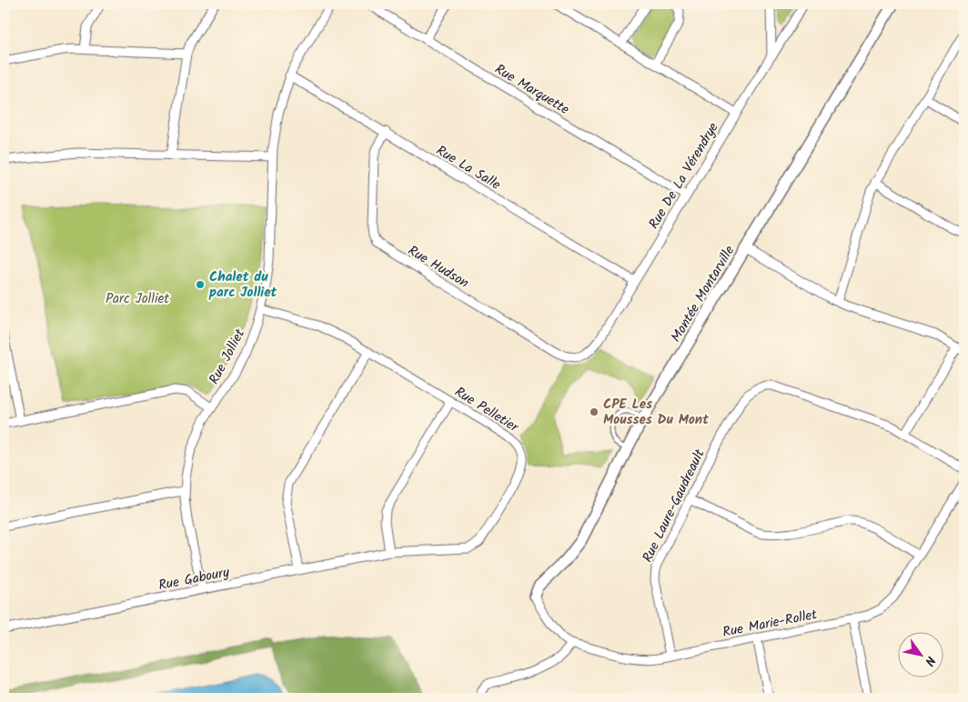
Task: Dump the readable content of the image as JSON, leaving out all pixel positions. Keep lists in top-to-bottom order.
{
  "streets": {
    "street": [
      "Rue Marquette",
      "Rue La Salle",
      "Rue De La Vérendrye",
      "Rue Hudson",
      "Montée Montarville",
      "Rue Jolliet",
      "Rue Pelletier",
      "Rue Laure-Gaudreault",
      "Rue Gaboury",
      "Rue Marie-Rollet"
    ]
  },
  "crossings": [
    ["Rue Marquette", "Rue De La Vérendrye"],
    ["Rue La Salle", "Rue De La Vérendrye"],
    ["Rue La Salle", "Rue Hudson"],
    ["Rue La Salle", "Rue Jolliet"],
    ["Rue De La Vérendrye", "Rue Hudson"],
    ["Rue Jolliet", "Rue Pelletier"],
    ["Rue Jolliet", "Rue Gaboury"],
    ["Rue Pelletier", "Rue Gaboury"],
    ["Rue Laure-Gaudreault", "Rue Marie-Rollet"]
  ],
  "parks": ["Parc Jolliet"],
  "places": ["Chalet du parc Jolliet", "CPE Les Mousses Du Mont"],
  "north": "bottom right"
}
